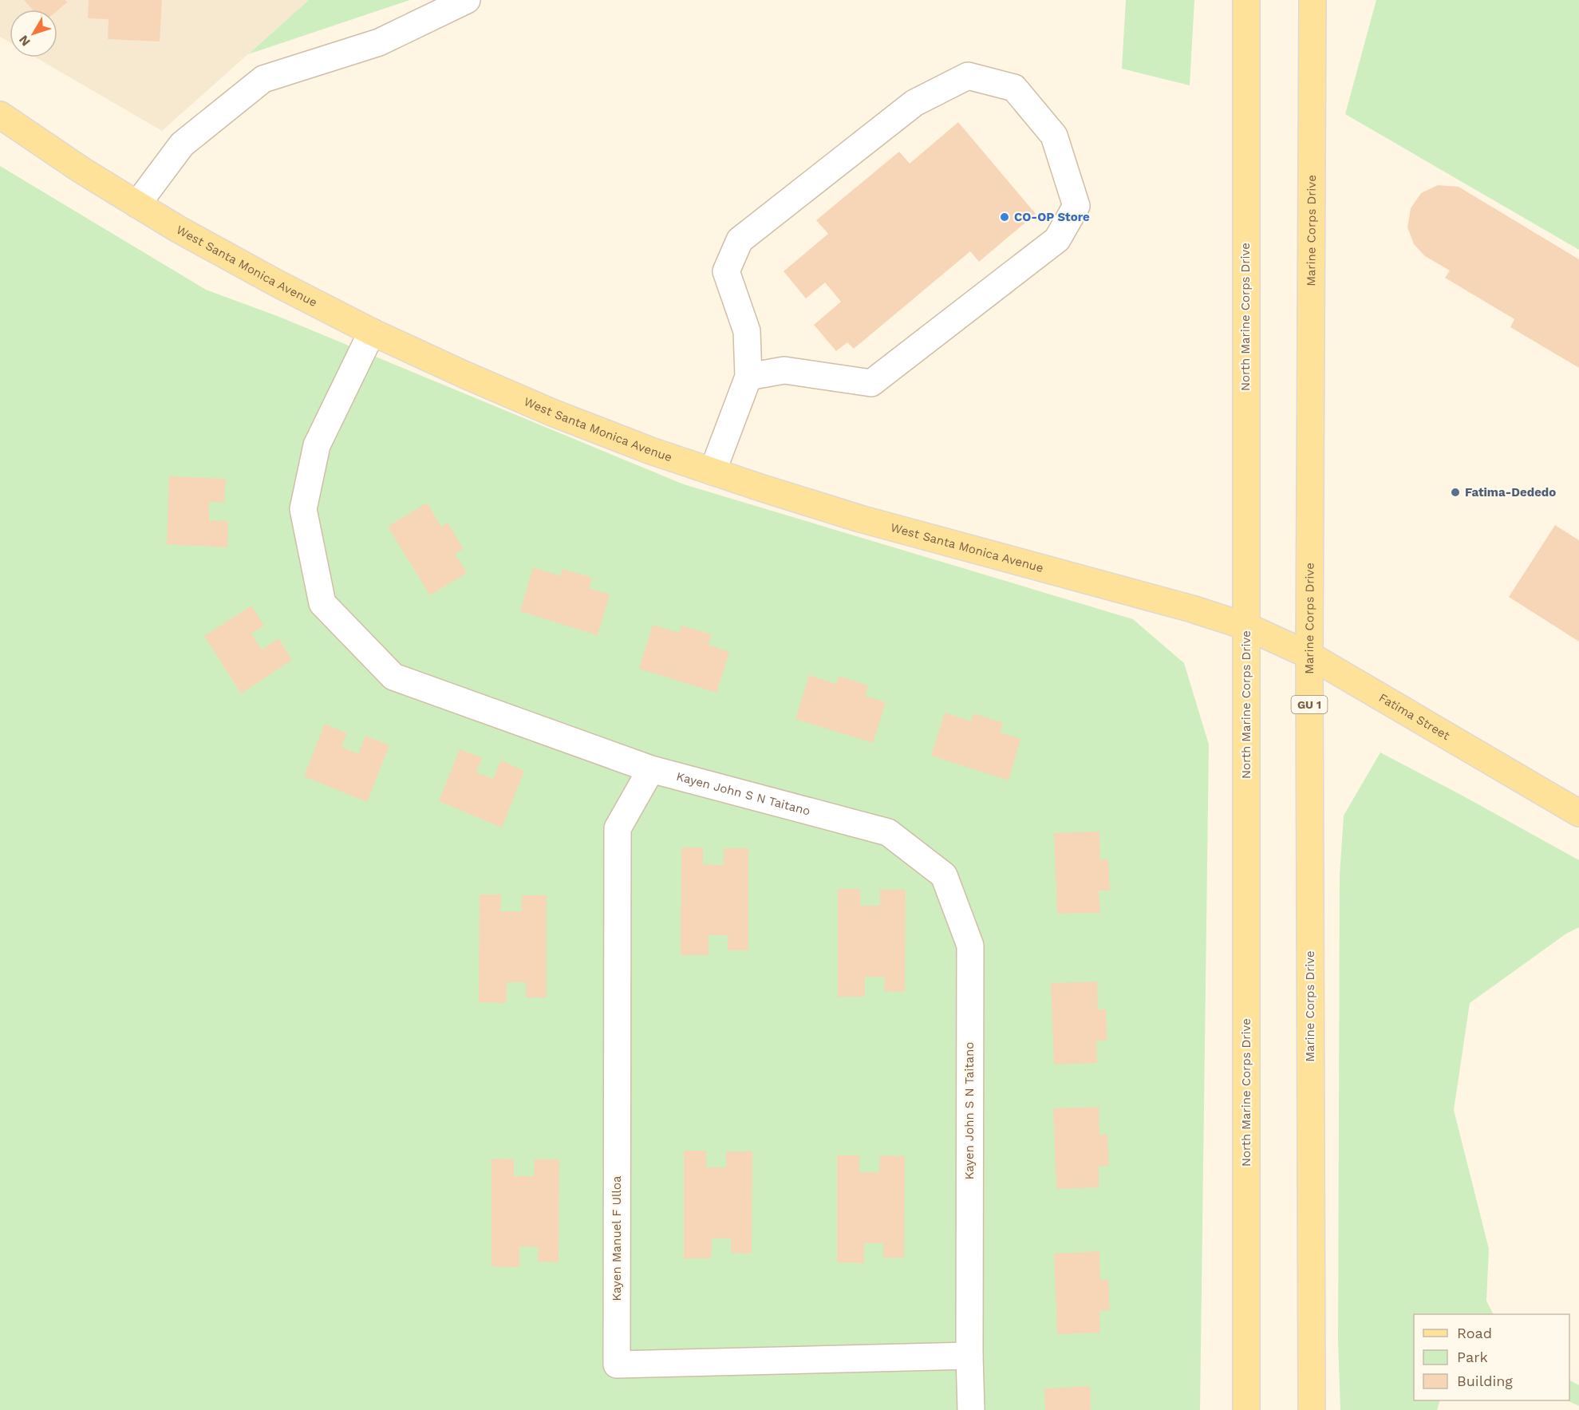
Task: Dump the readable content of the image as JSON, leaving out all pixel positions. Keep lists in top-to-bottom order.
{
  "streets": {
    "main road": [
      "Marine Corps Drive",
      "West Santa Monica Avenue",
      "North Marine Corps Drive",
      "GU 1",
      "Fatima Street"
    ],
    "street": ["Kayen John S N Taitano", "Kayen Manuel F Ulloa"]
  },
  "crossings": [
    ["Marine Corps Drive", "Fatima Street"],
    ["West Santa Monica Avenue", "North Marine Corps Drive"],
    ["West Santa Monica Avenue", "Fatima Street"],
    ["West Santa Monica Avenue", "Kayen John S N Taitano"],
    ["North Marine Corps Drive", "Fatima Street"],
    ["Kayen John S N Taitano", "Kayen Manuel F Ulloa"]
  ],
  "places": ["CO-OP Store", "Fatima-Dededo"],
  "legend": ["Road", "Park", "Building"],
  "north": "bottom left"
}
